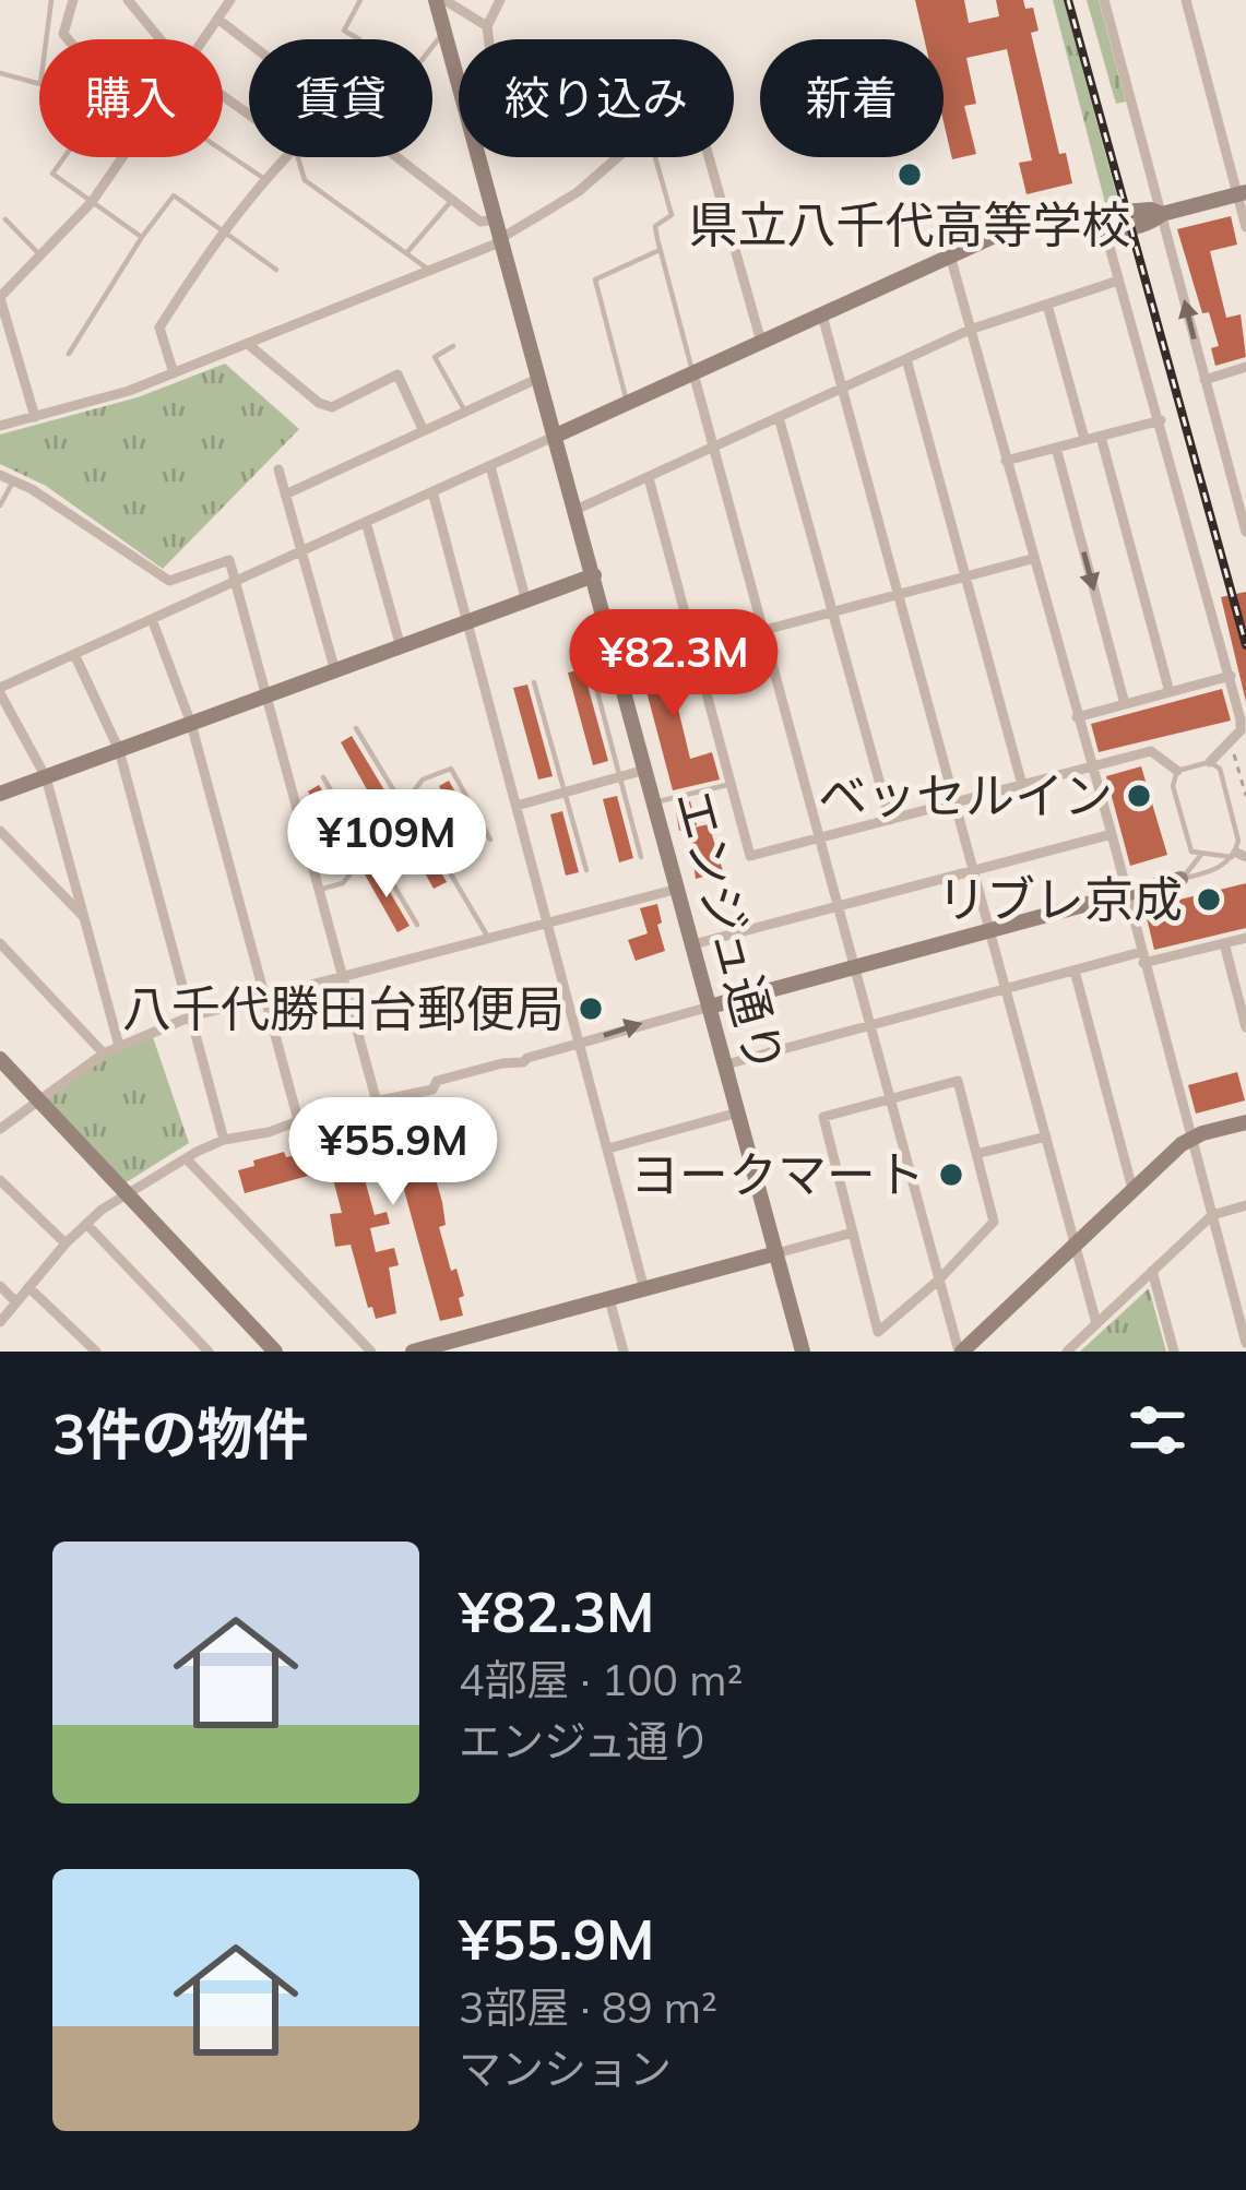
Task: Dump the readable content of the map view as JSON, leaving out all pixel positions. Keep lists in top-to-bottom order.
{
  "streets": {
    "street": ["エンジュ通り"]
  },
  "places": [
    "県立八千代高等学校",
    "ベッセルイン",
    "リブレ京成",
    "八千代勝田台郵便局",
    "ヨークマート"
  ],
  "page": {
    "chip": [
      "購入",
      "賃貸",
      "絞り込み",
      "新着"
    ],
    "price": ["¥82.3M", "¥109M", "¥55.9M"],
    "heading": "3件の物件",
    "list": [
      {
        "name": "¥82.3M",
        "note": "4部屋 · 100 m² · エンジュ通り"
      },
      {
        "name": "¥55.9M",
        "note": "3部屋 · 89 m² · マンション"
      }
    ]
  }
}
